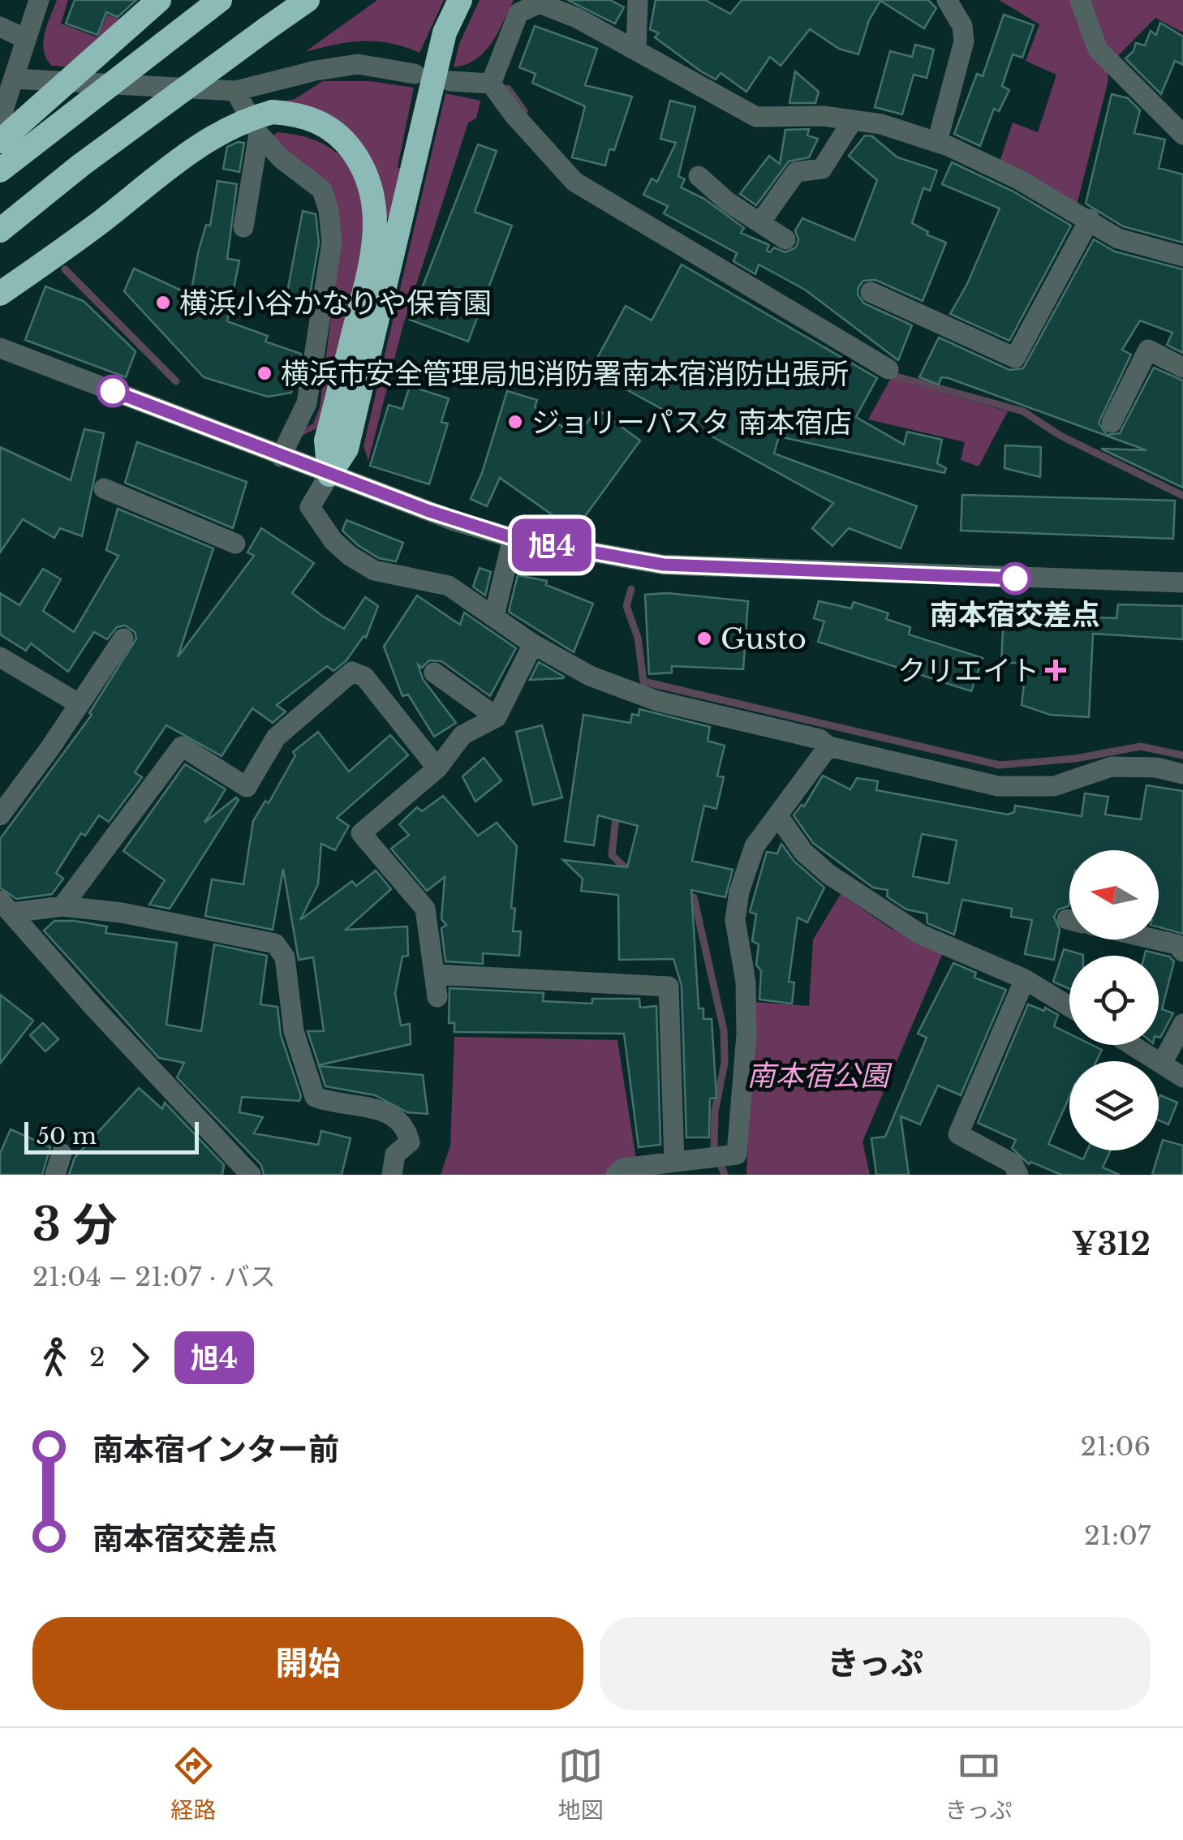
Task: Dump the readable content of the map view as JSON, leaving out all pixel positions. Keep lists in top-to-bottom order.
{
  "parks": ["南本宿公園"],
  "places": {
    "other": [
      "横浜小谷かなりや保育園",
      "横浜市安全管理局旭消防署南本宿消防出張所",
      "ジョリーパスタ 南本宿店",
      "南本宿交差点",
      "Gusto"
    ],
    "health": ["クリエイト"]
  },
  "lines": ["bus line 旭4"],
  "scale_bar": "50 m",
  "north": "left",
  "page": {
    "on_map": "旭4",
    "scale": "50 m",
    "heading": ["3 分", "21:04 – 21:07 · バス", "¥312"],
    "legs": ["2", "旭4"],
    "list": [
      {
        "name": "南本宿インター前",
        "value": "21:06"
      },
      {
        "name": "南本宿交差点",
        "value": "21:07"
      }
    ],
    "buttons": ["開始", "きっぷ"],
    "tabs": ["経路", "地図", "きっぷ"]
  }
}
